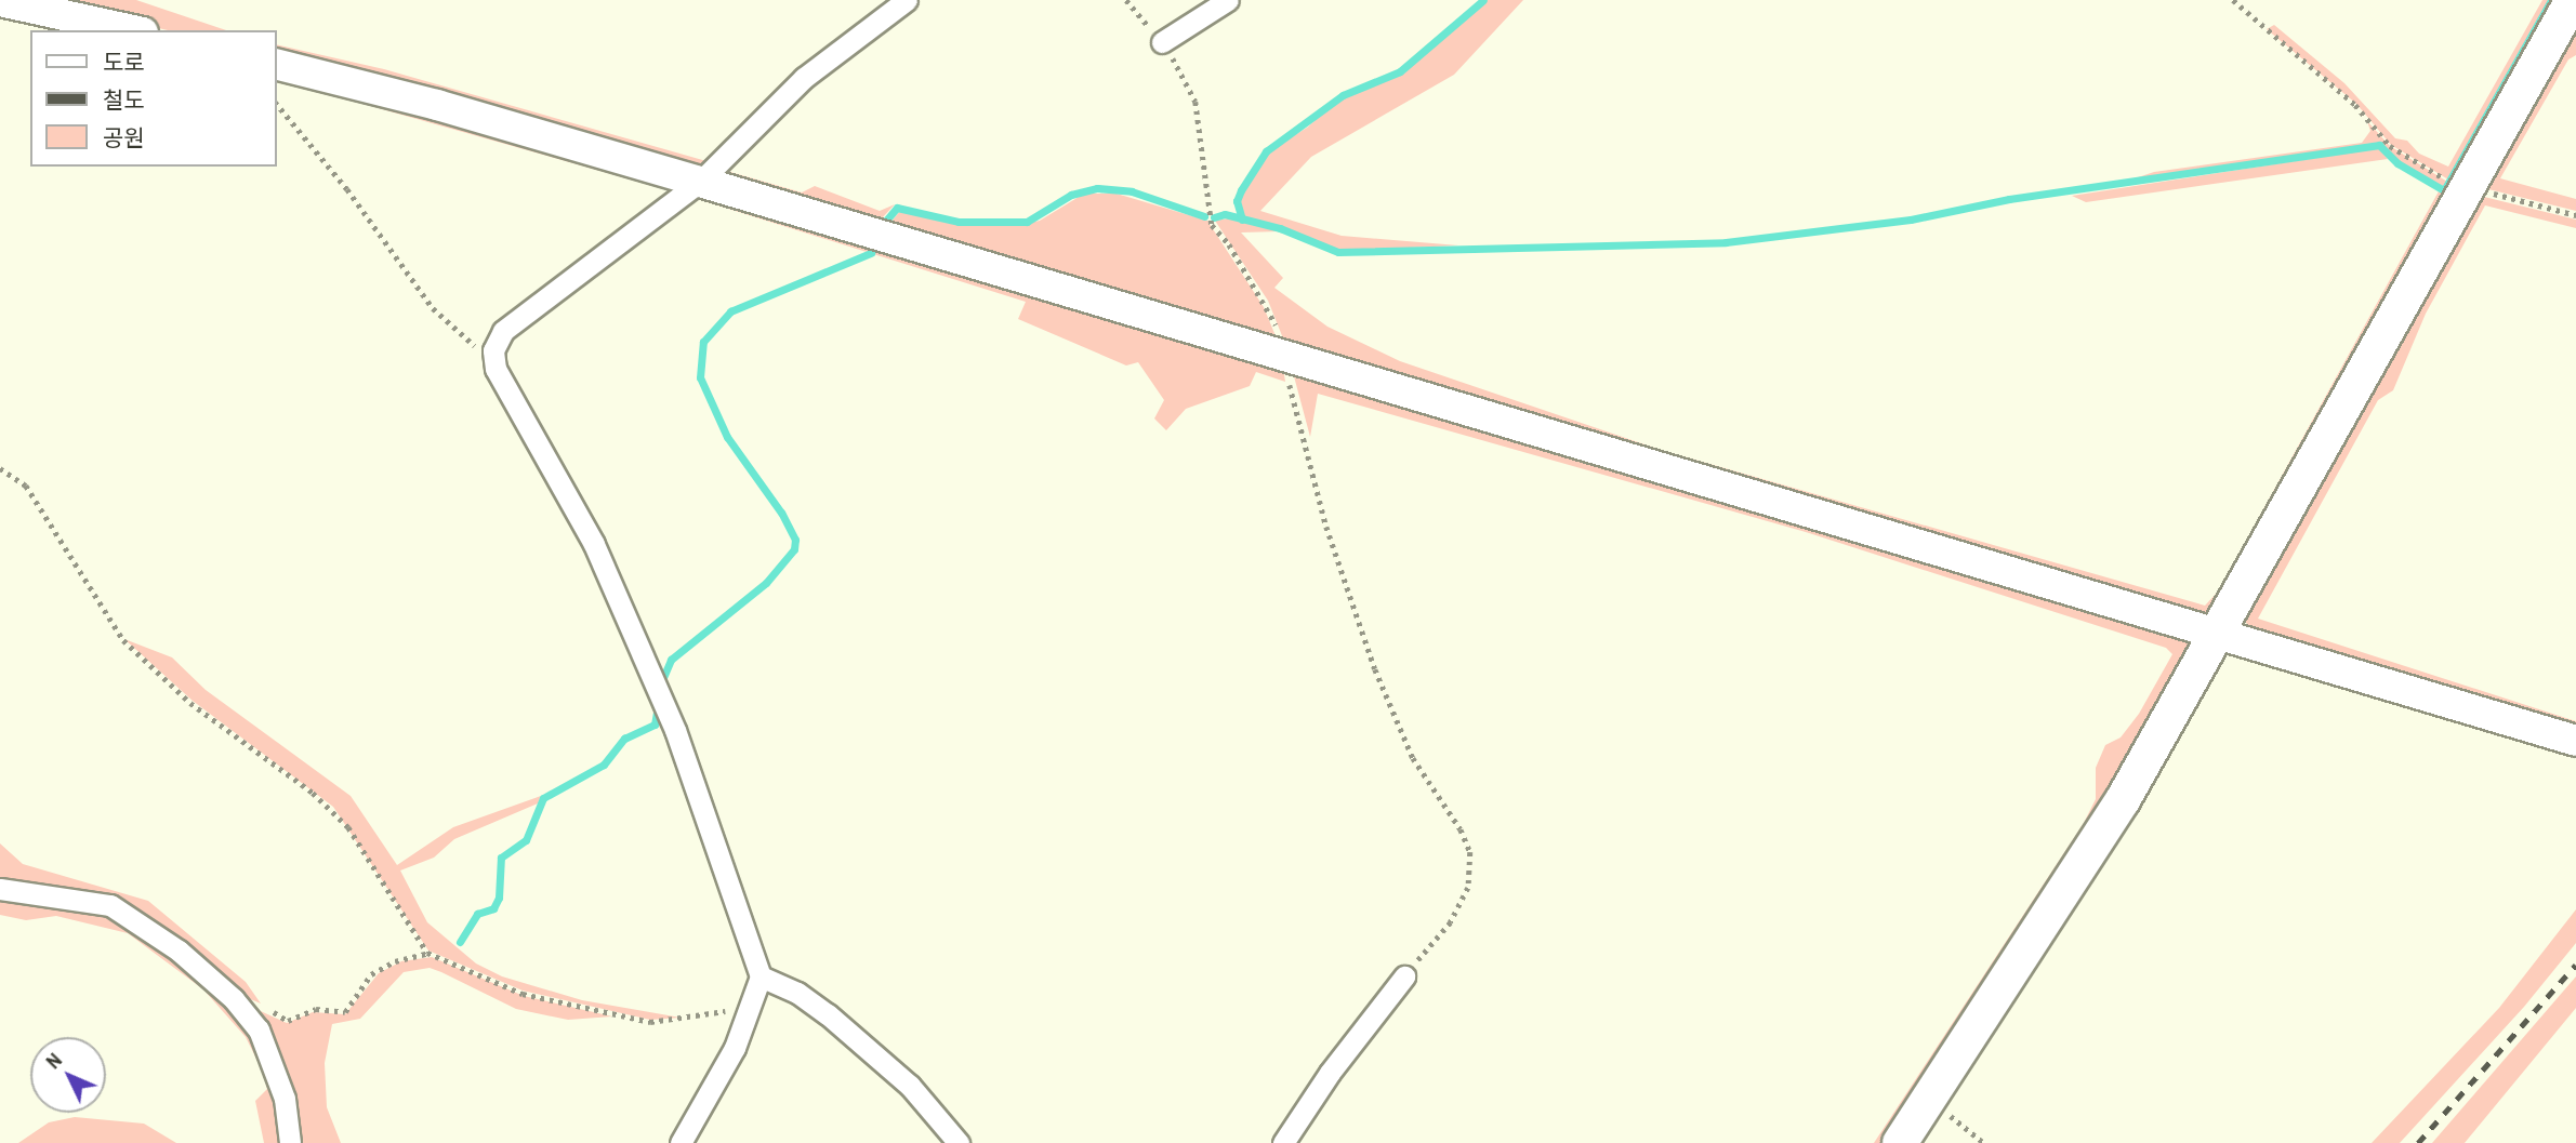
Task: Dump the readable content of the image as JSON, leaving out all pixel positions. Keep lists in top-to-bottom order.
{
  "legend": ["도로", "철도", "공원"],
  "north": "top left"
}
